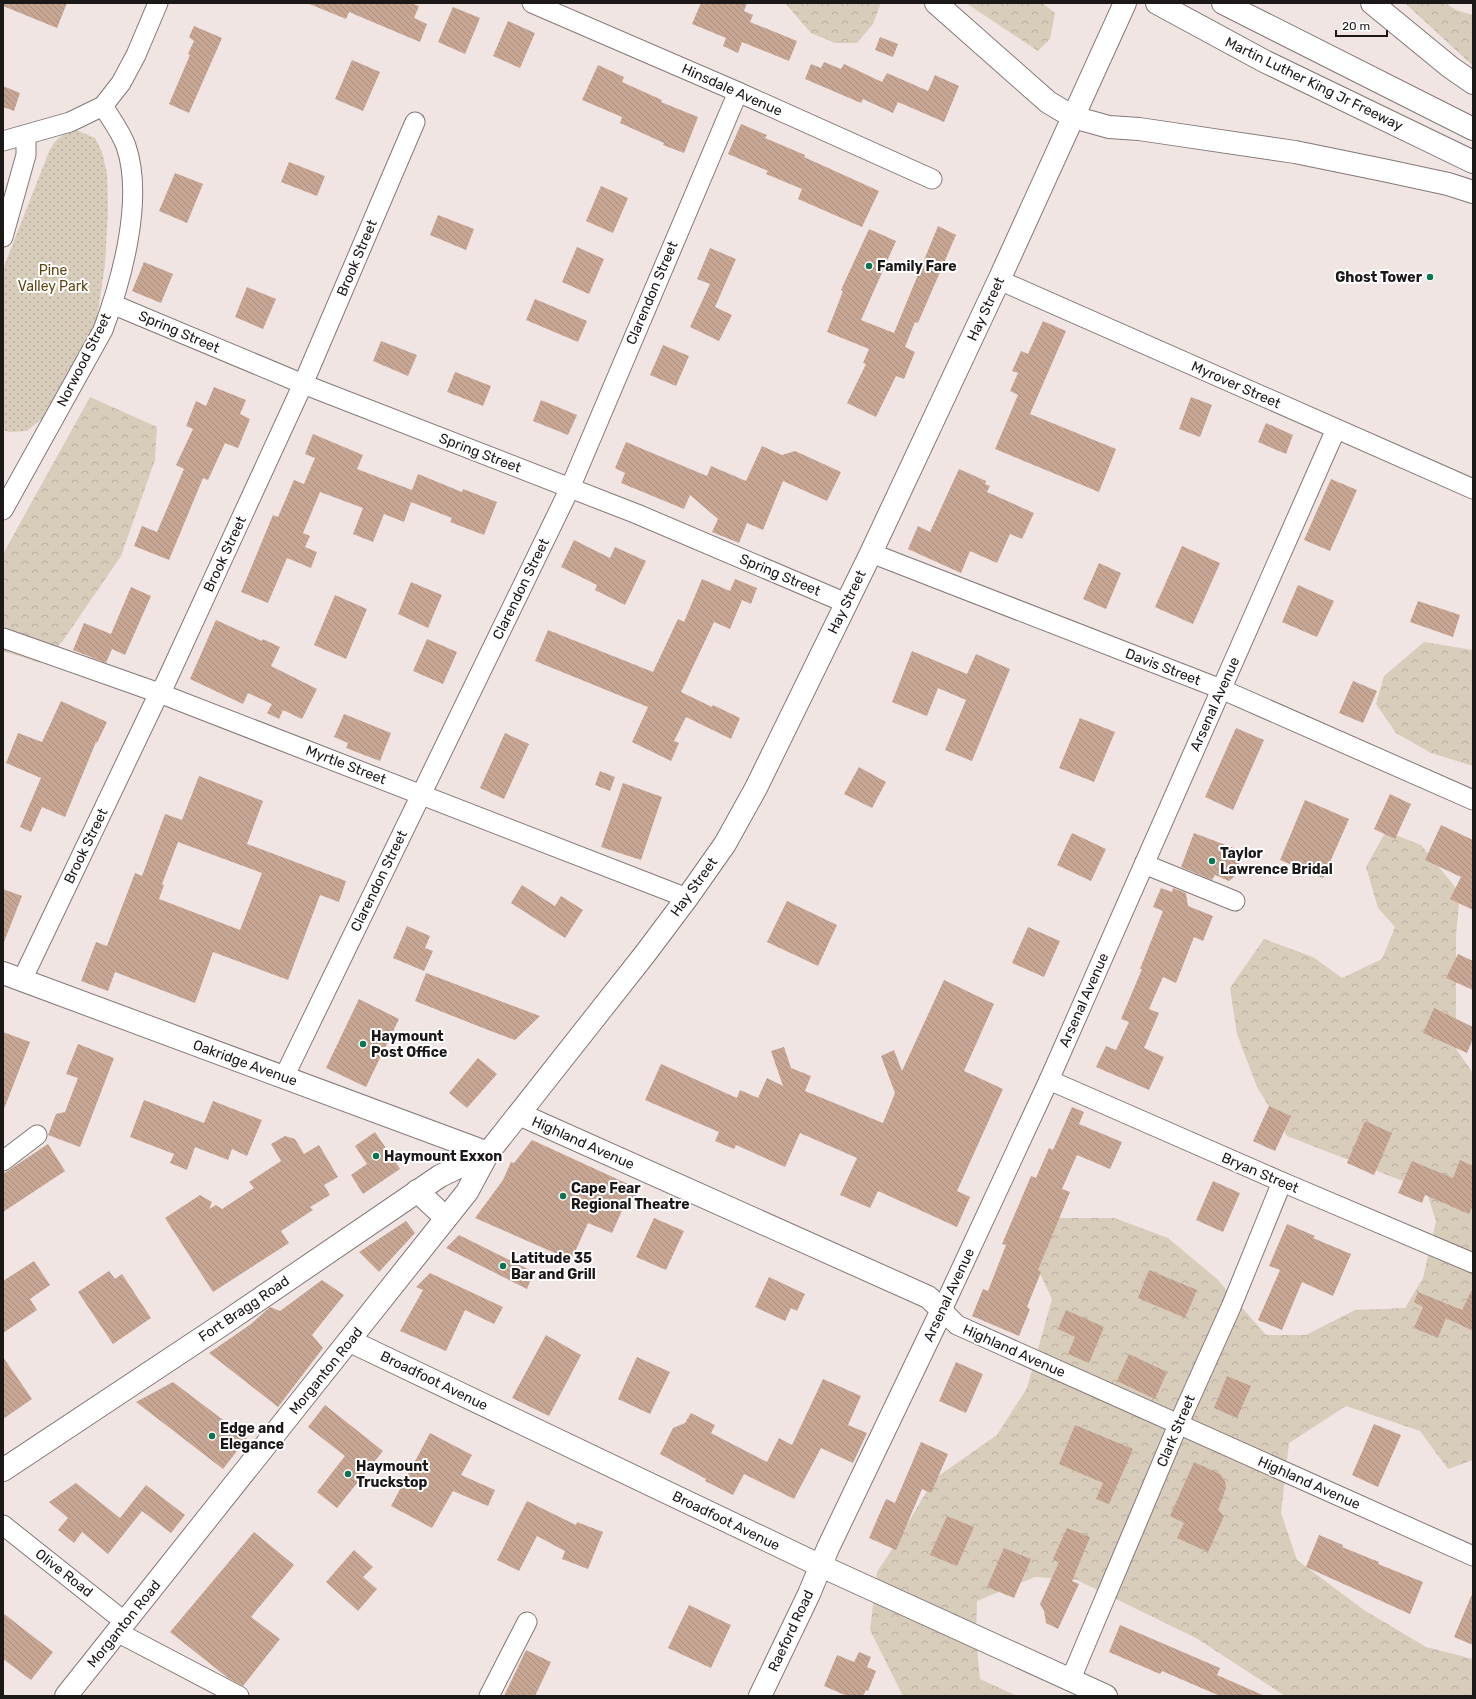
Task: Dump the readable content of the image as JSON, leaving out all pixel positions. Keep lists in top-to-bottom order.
{
  "streets": {
    "main road": [
      "Martin Luther King Jr Freeway",
      "Hay Street",
      "Arsenal Avenue",
      "Oakridge Avenue",
      "Highland Avenue",
      "Fort Bragg Road",
      "Morganton Road",
      "Broadfoot Avenue",
      "Raeford Road"
    ],
    "street": [
      "Hinsdale Avenue",
      "Brook Street",
      "Clarendon Street",
      "Spring Street",
      "Norwood Street",
      "Myrover Street",
      "Davis Street",
      "Myrtle Street",
      "Bryan Street",
      "Clark Street",
      "Olive Road"
    ]
  },
  "crossings": [
    ["Hinsdale Avenue", "Clarendon Street"],
    ["Brook Street", "Spring Street"],
    ["Brook Street", "Myrtle Street"],
    ["Brook Street", "Oakridge Avenue"],
    ["Clarendon Street", "Spring Street"],
    ["Clarendon Street", "Myrtle Street"],
    ["Clarendon Street", "Oakridge Avenue"],
    ["Hay Street", "Spring Street"],
    ["Hay Street", "Myrover Street"],
    ["Hay Street", "Davis Street"],
    ["Hay Street", "Myrtle Street"],
    ["Hay Street", "Oakridge Avenue"],
    ["Hay Street", "Highland Avenue"],
    ["Hay Street", "Fort Bragg Road"],
    ["Hay Street", "Morganton Road"],
    ["Spring Street", "Norwood Street"],
    ["Myrover Street", "Arsenal Avenue"],
    ["Davis Street", "Arsenal Avenue"],
    ["Arsenal Avenue", "Highland Avenue"],
    ["Arsenal Avenue", "Bryan Street"],
    ["Arsenal Avenue", "Broadfoot Avenue"],
    ["Arsenal Avenue", "Raeford Road"],
    ["Oakridge Avenue", "Fort Bragg Road"],
    ["Oakridge Avenue", "Morganton Road"],
    ["Highland Avenue", "Clark Street"],
    ["Bryan Street", "Clark Street"],
    ["Fort Bragg Road", "Morganton Road"],
    ["Morganton Road", "Broadfoot Avenue"],
    ["Morganton Road", "Olive Road"],
    ["Broadfoot Avenue", "Clark Street"],
    ["Broadfoot Avenue", "Raeford Road"]
  ],
  "parks": ["Pine Valley Park"],
  "places": [
    "Family Fare",
    "Ghost Tower",
    "Taylor Lawrence Bridal",
    "Haymount Post Office",
    "Haymount Exxon",
    "Cape Fear Regional Theatre",
    "Latitude 35 Bar and Grill",
    "Edge and Elegance",
    "Haymount Truckstop"
  ],
  "scale_bar": "20 m"
}
